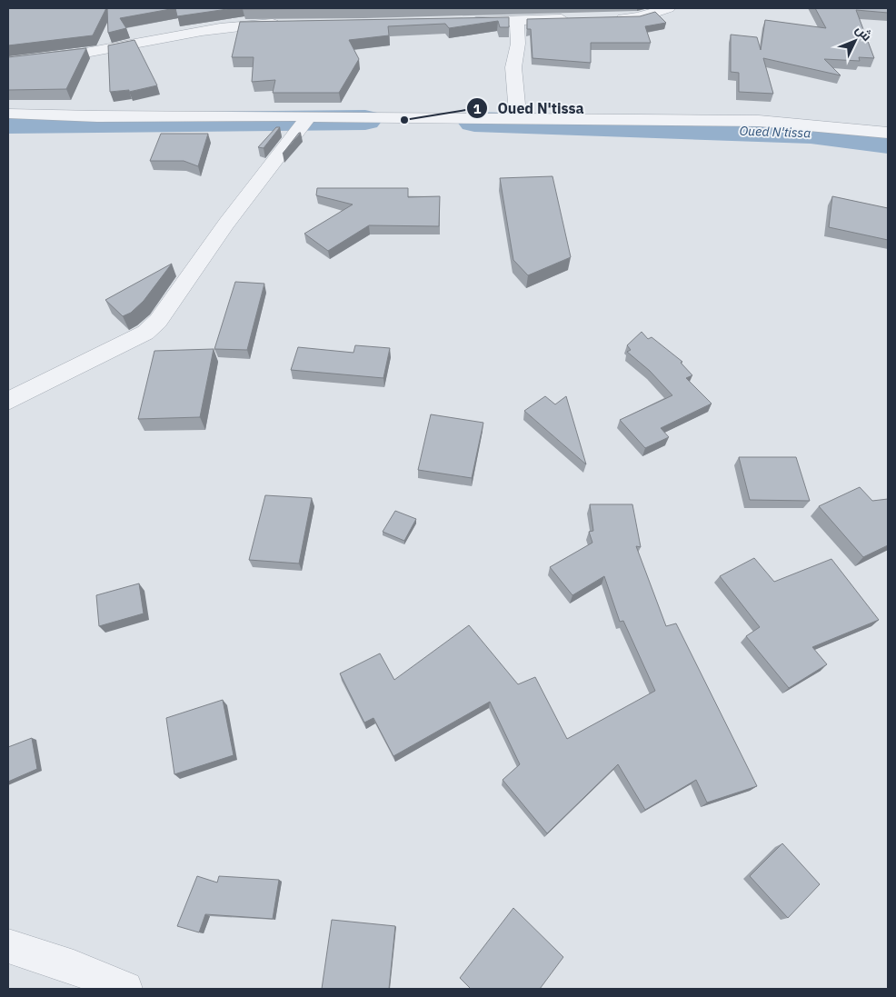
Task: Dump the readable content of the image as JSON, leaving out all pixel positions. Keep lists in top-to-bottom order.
{
  "water": ["Oued N'tissa"],
  "places": ["Oued N'tissa"],
  "north": "top right"
}
